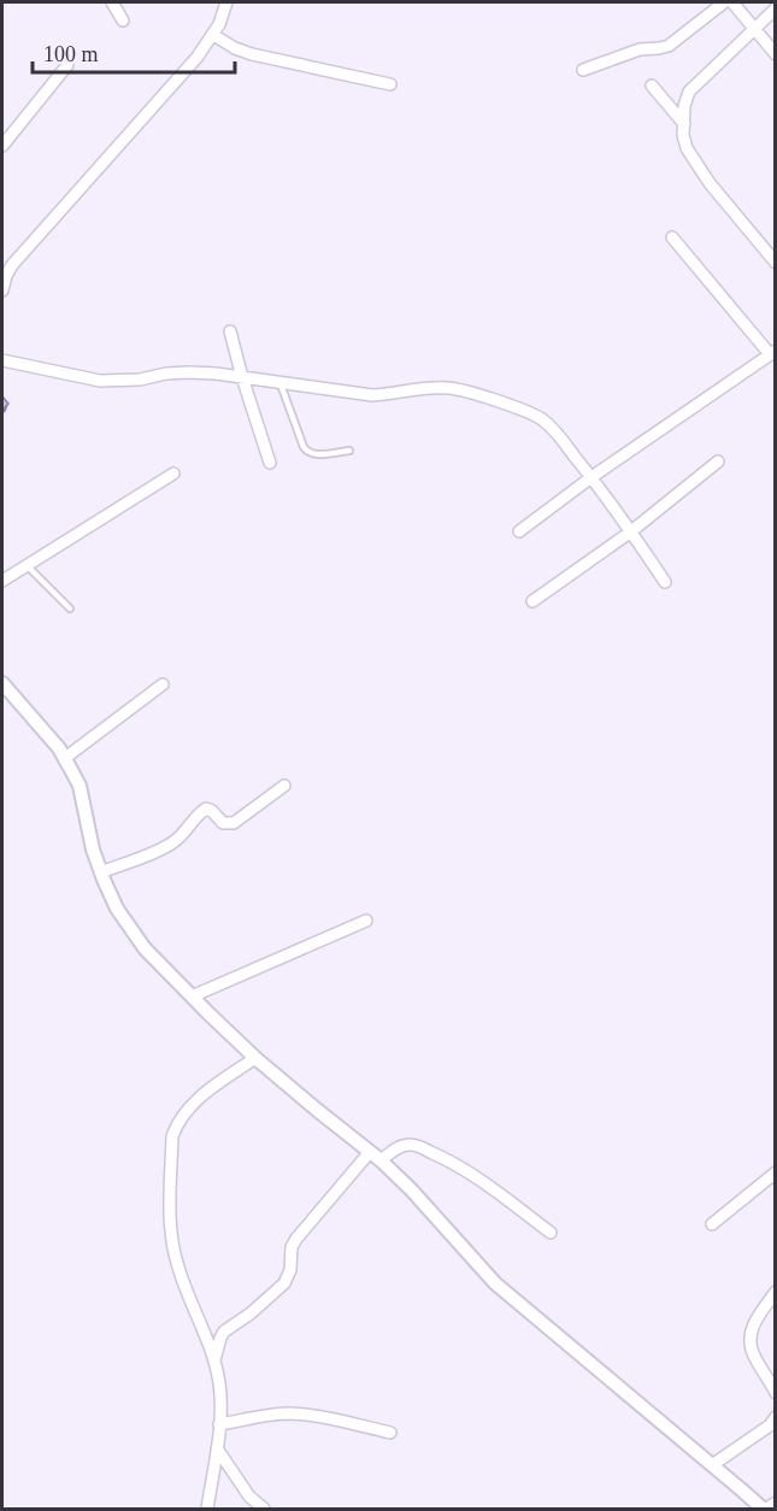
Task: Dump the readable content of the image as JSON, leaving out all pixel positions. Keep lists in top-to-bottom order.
{
  "scale_bar": "100 m"
}
